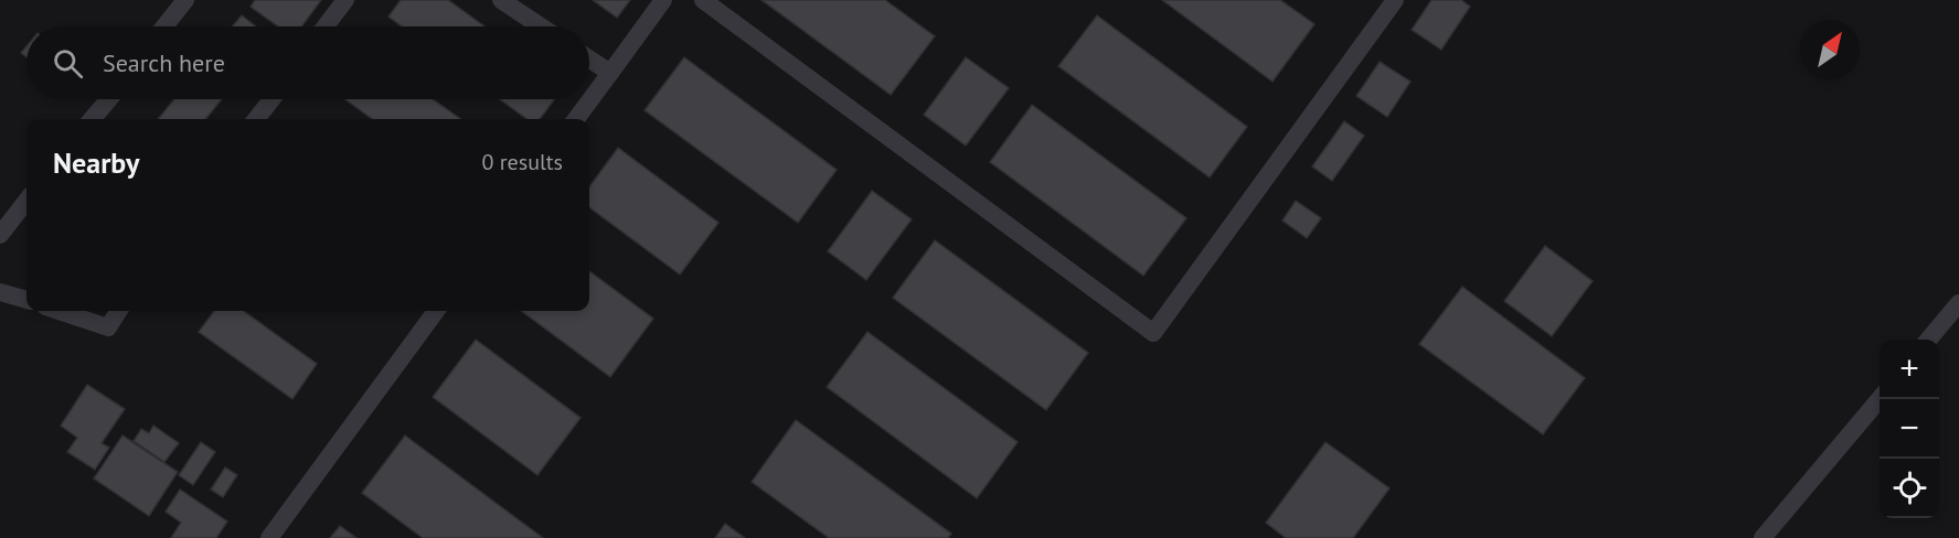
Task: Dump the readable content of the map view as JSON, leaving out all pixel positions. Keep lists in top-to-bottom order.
{
  "north": "top right",
  "page": {
    "search": "Search here",
    "heading": ["Nearby", "0 results"],
    "map_buttons": ["+", "−"]
  }
}
